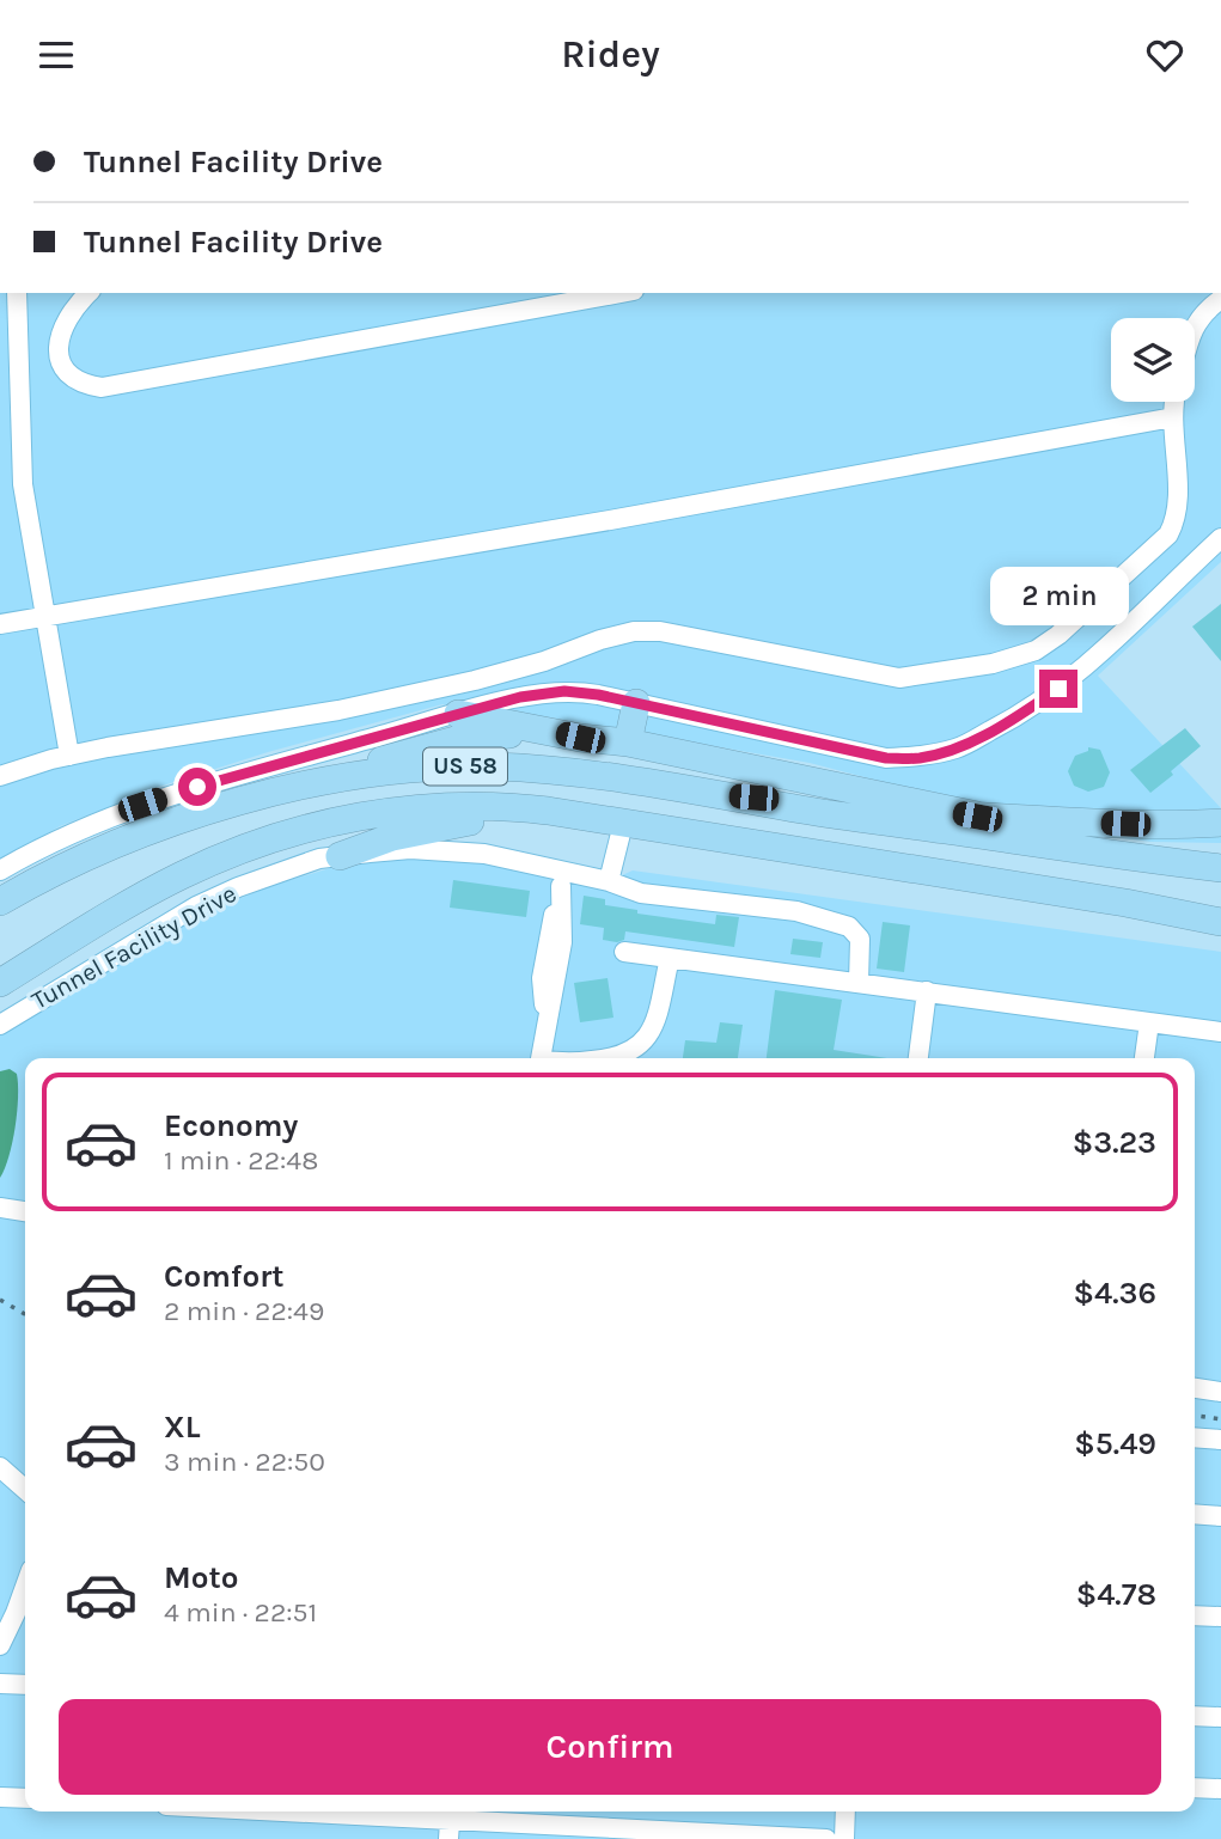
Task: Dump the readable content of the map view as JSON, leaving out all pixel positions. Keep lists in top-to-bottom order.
{
  "streets": {
    "highway": ["US 58"],
    "street": ["Tunnel Facility Drive"]
  },
  "page": {
    "header": "Ridey",
    "banner": ["Tunnel Facility Drive", "Tunnel Facility Drive"],
    "bubble": "2 min",
    "list": [
      {
        "name": "Economy",
        "note": "1 min · 22:48",
        "value": "$3.23"
      },
      {
        "name": "Comfort",
        "note": "2 min · 22:49",
        "value": "$4.36"
      },
      {
        "name": "XL",
        "note": "3 min · 22:50",
        "value": "$5.49"
      },
      {
        "name": "Moto",
        "note": "4 min · 22:51",
        "value": "$4.78"
      }
    ],
    "buttons": "Confirm"
  }
}
